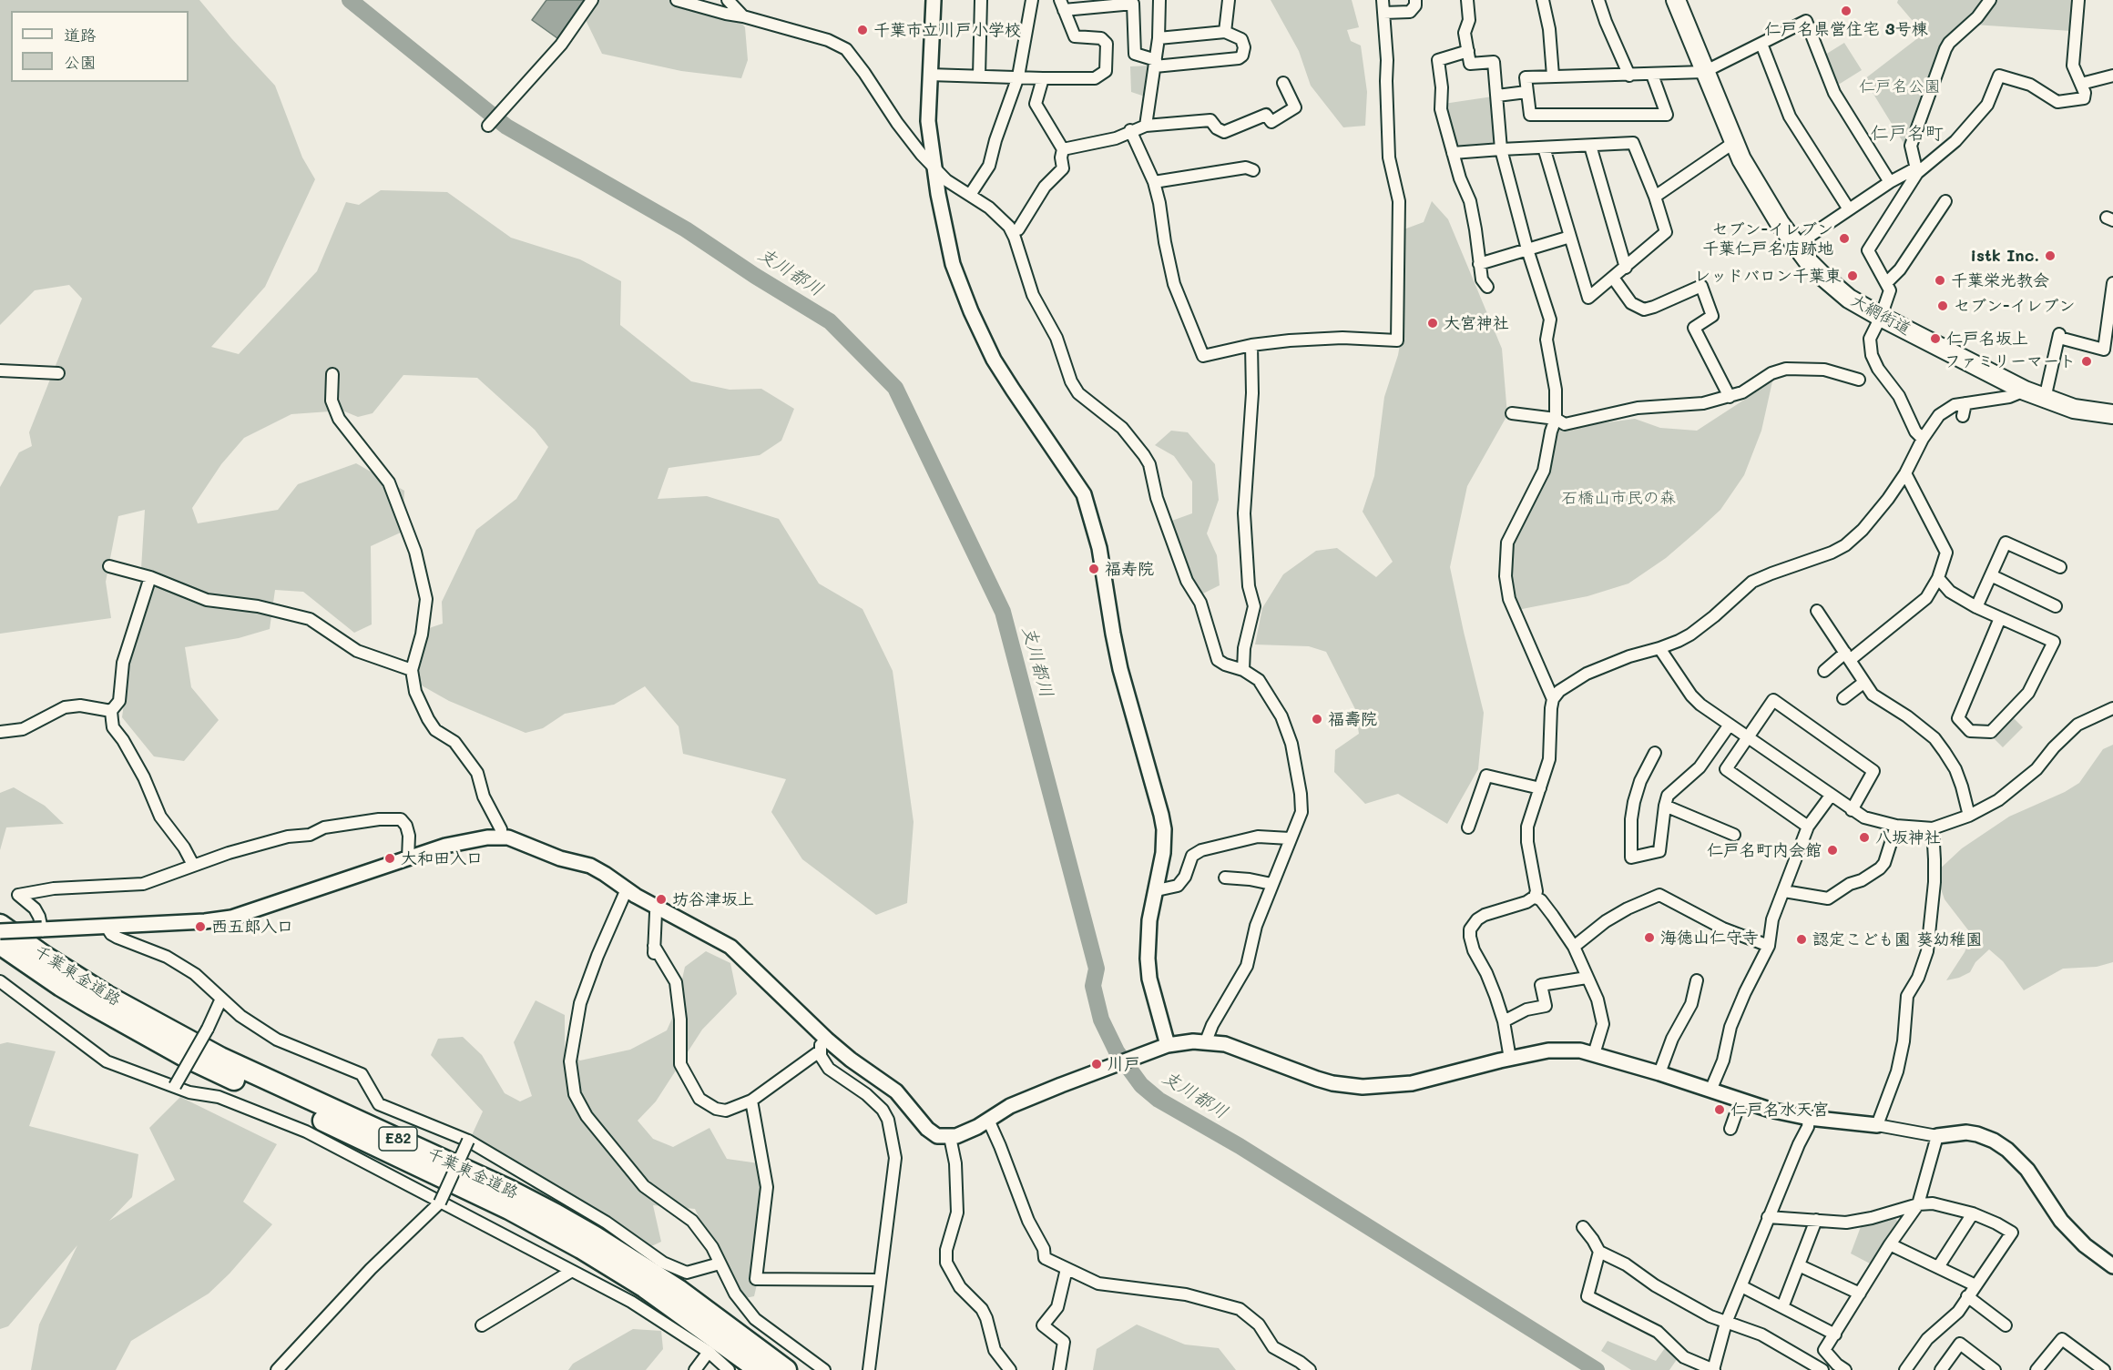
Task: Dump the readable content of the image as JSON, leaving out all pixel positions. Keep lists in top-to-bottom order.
{
  "streets": {
    "highway": ["千葉東金道路", "E82"],
    "main road": ["大網街道"]
  },
  "districts": ["仁戸名町"],
  "water": ["支川都川"],
  "parks": ["仁戸名公園", "石橋山市民の森"],
  "places": [
    "仁戸名県営住宅 3号棟",
    "千葉市立川戸小学校",
    "セブン-イレブン 千葉仁戸名店跡地",
    "istk Inc.",
    "レッドバロン千葉東",
    "千葉栄光教会",
    "セブン-イレブン",
    "大宮神社",
    "仁戸名坂上",
    "ファミリーマート",
    "福寿院",
    "福壽院",
    "八坂神社",
    "仁戸名町内会館",
    "大和田入口",
    "坊谷津坂上",
    "西五郎入口",
    "海徳山仁守寺",
    "認定こども園 葵幼稚園",
    "川戸",
    "仁戸名水天宮"
  ],
  "legend": ["道路", "公園"]
}
